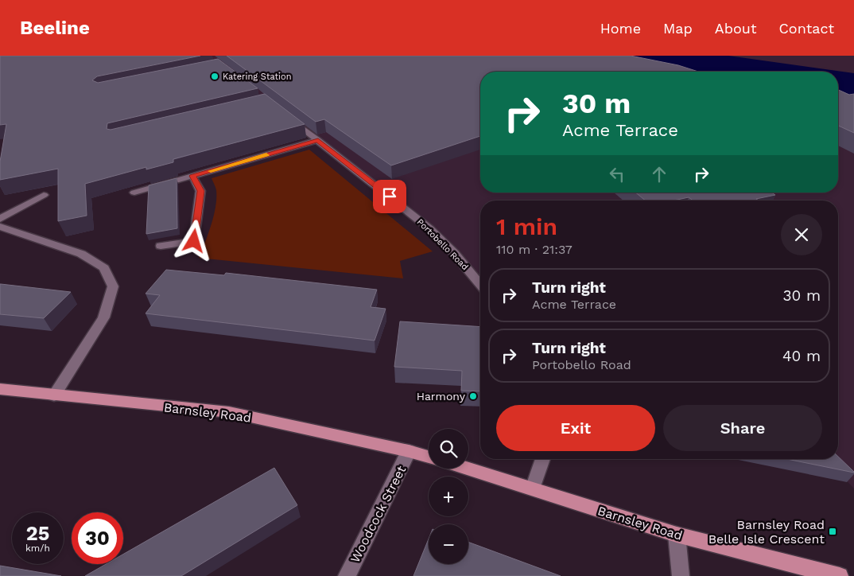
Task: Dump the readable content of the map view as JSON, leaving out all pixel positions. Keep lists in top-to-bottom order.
{
  "streets": {
    "main road": ["Barnsley Road"],
    "street": ["Portobello Road", "Woodcock Street"]
  },
  "crossings": [
    ["Barnsley Road", "Woodcock Street"]
  ],
  "places": {
    "other": ["Katering Station", "Harmony"],
    "transit": ["Barnsley Road Belle Isle Crescent"]
  },
  "page": {
    "header": "Beeline",
    "nav": [
      "Home",
      "Map",
      "About",
      "Contact"
    ],
    "turn": ["30 m", "Acme Terrace"],
    "heading": ["1 min", "110 m · 21:37"],
    "list": [
      {
        "name": "Turn right",
        "note": "Acme Terrace",
        "value": "30 m"
      },
      {
        "name": "Turn right",
        "note": "Portobello Road",
        "value": "40 m"
      }
    ],
    "buttons": ["Exit", "Share"],
    "map_buttons": ["+", "−"],
    "speed": "25 km/h",
    "limit": "30"
  }
}
